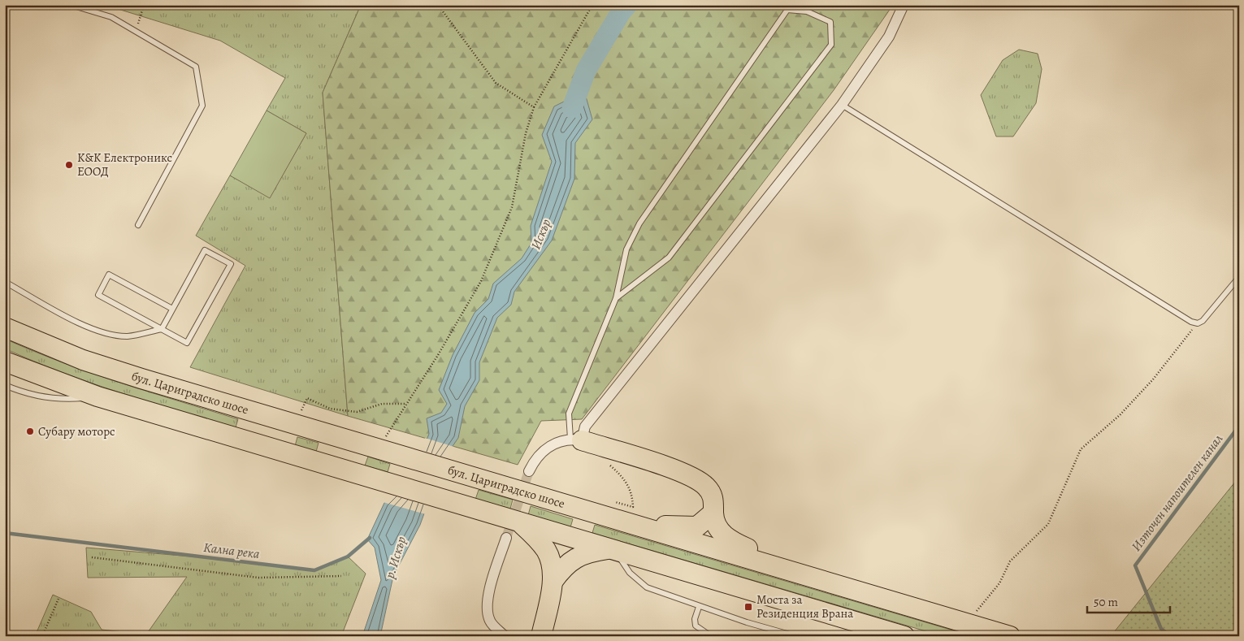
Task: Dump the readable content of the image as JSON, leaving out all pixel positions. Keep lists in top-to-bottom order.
{
  "streets": {
    "highway": ["бул. Цариградско шосе"]
  },
  "water": [
    "Искър",
    "Източен напоителен канал",
    "Кална река",
    "р. Искър"
  ],
  "places": {
    "other": ["K&K Електроникс ЕООД", "Субару моторс"],
    "transit": ["Моста за Резиденция Врана"]
  },
  "scale_bar": "50 m"
}
